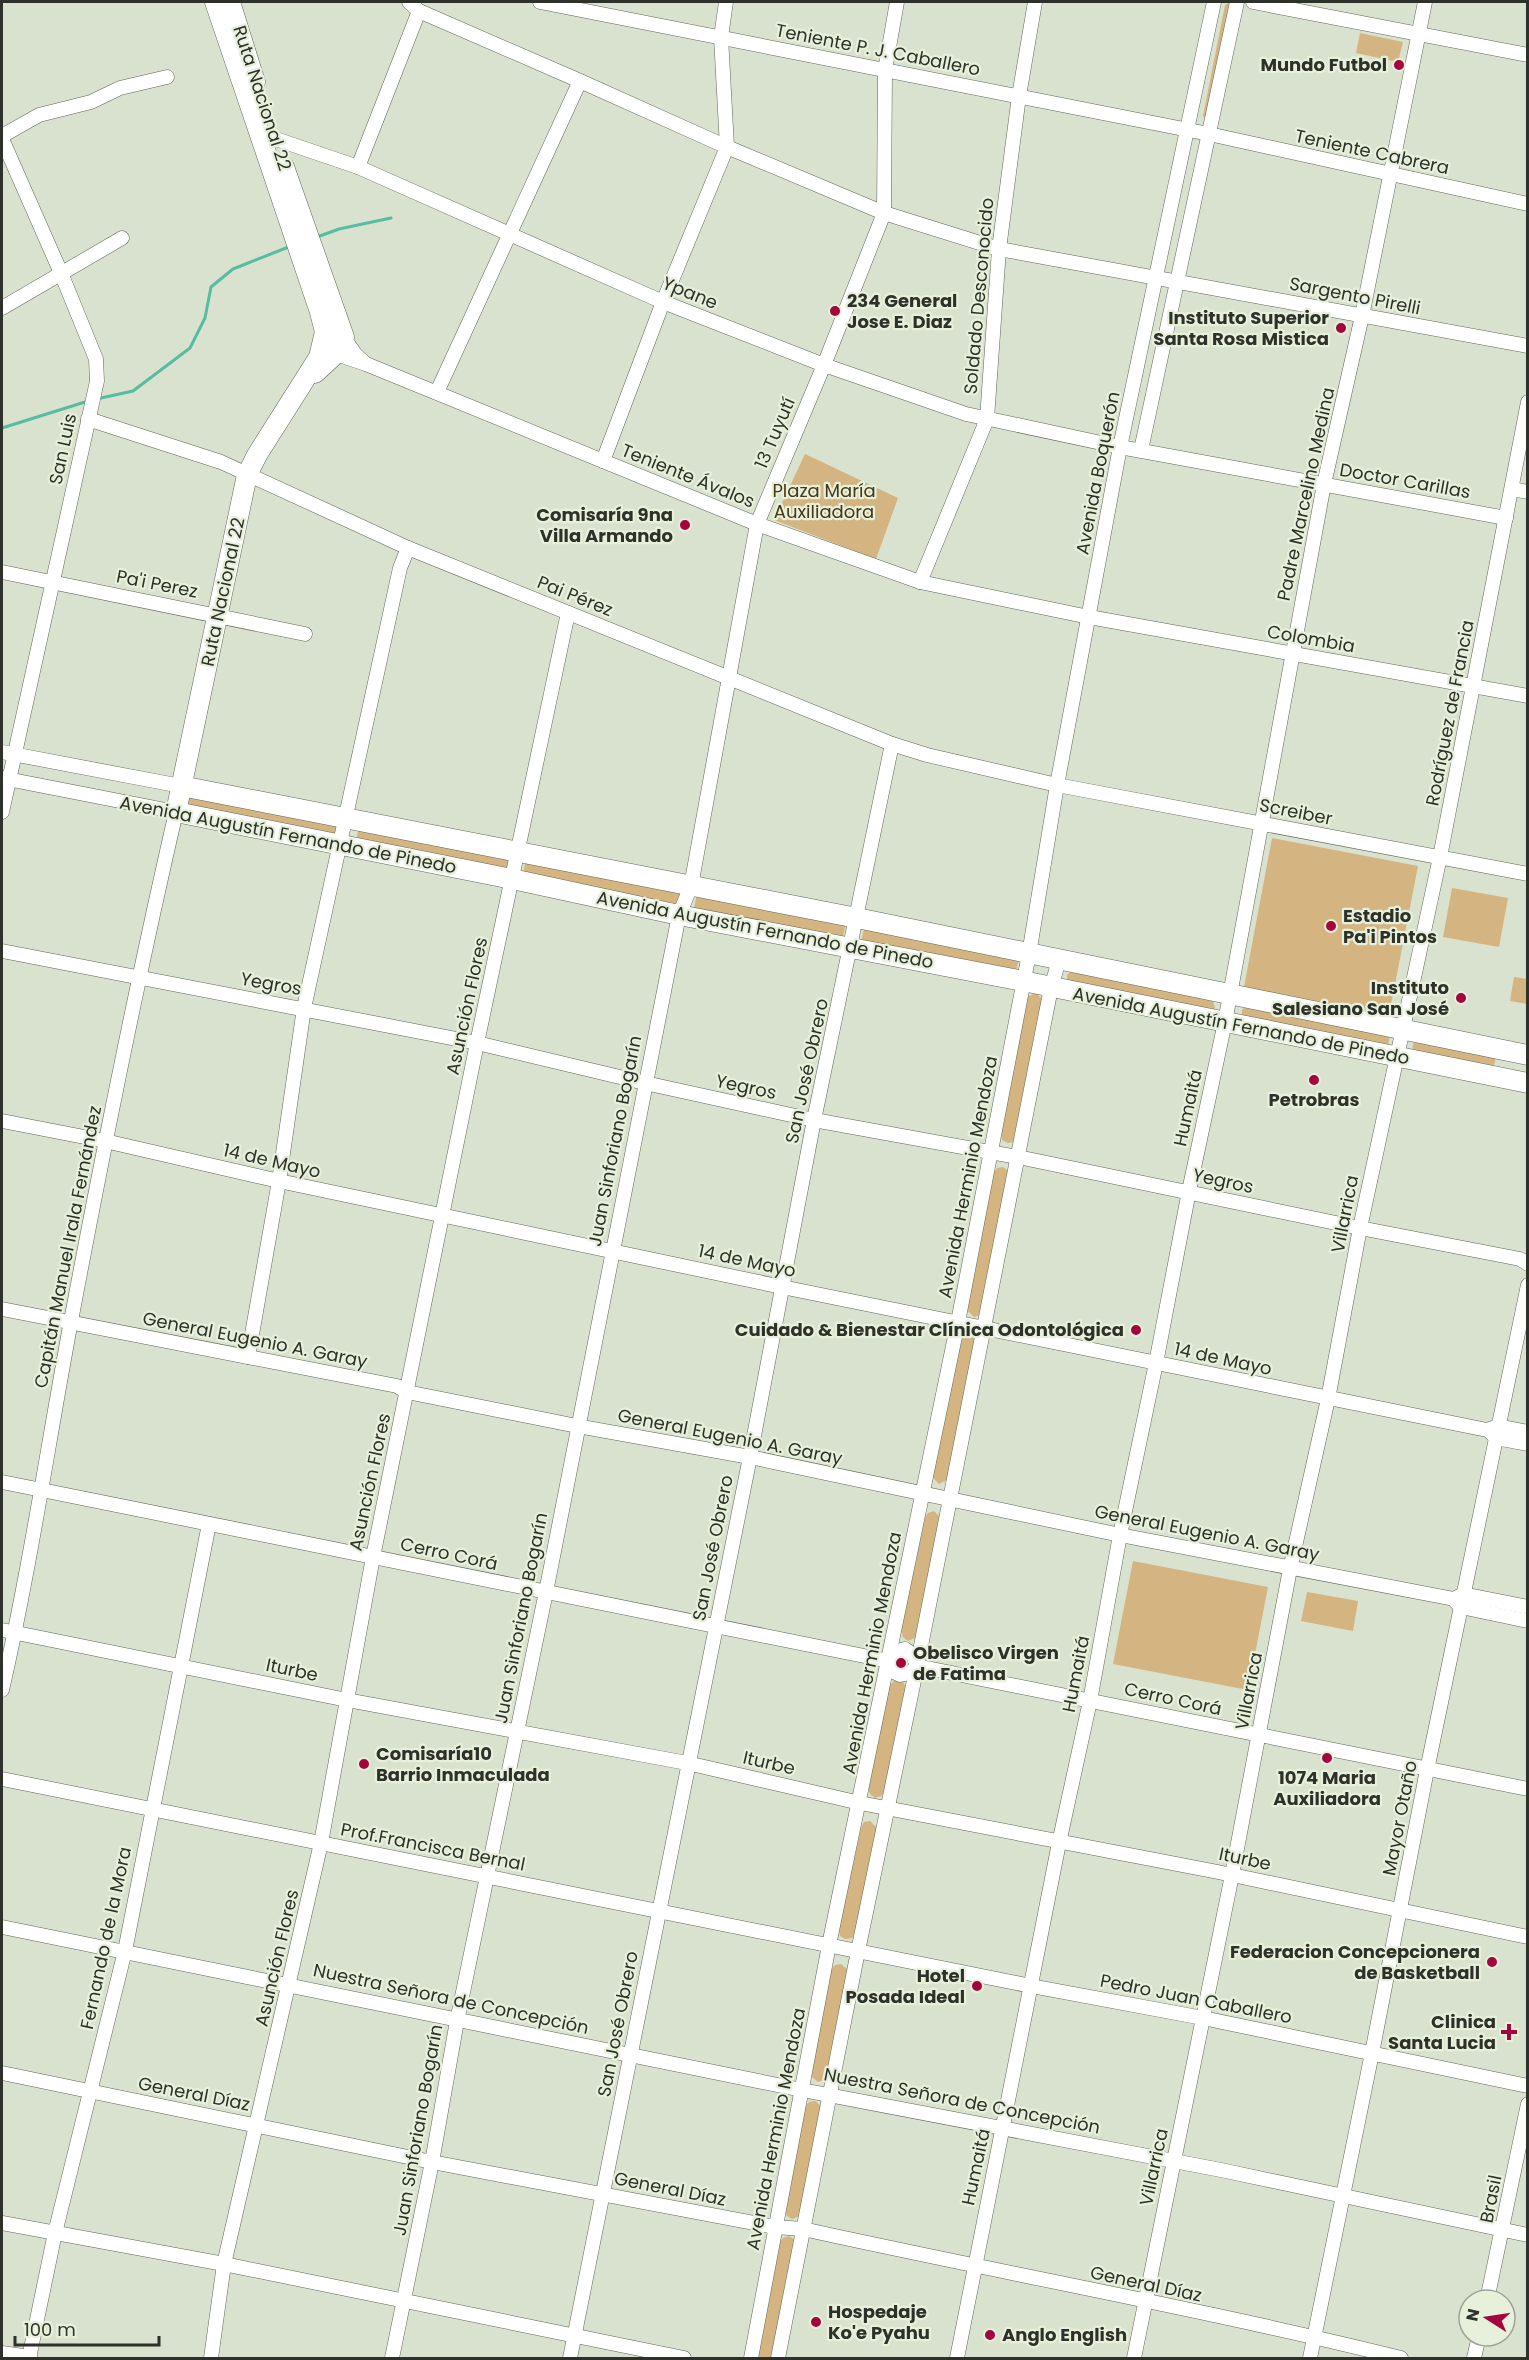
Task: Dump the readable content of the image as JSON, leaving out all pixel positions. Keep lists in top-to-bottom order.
{
  "streets": {
    "highway": ["Ruta Nacional 22", "Avenida Augustín Fernando de Pinedo"],
    "street": [
      "Teniente P. J. Caballero",
      "Teniente Cabrera",
      "Ypane",
      "Soldado Desconocido",
      "Sargento Pirelli",
      "13 Tuyutí",
      "San Luis",
      "Avenida Boquerón",
      "Teniente Ávalos",
      "Doctor Carillas",
      "Padre Marcelino Medina",
      "Pa'i Perez",
      "Pai Pérez",
      "Colombia",
      "Rodríguez de Francia",
      "Screiber",
      "Yegros",
      "Asunción Flores",
      "San José Obrero",
      "Humaitá",
      "Juan Sinforiano Bogarín",
      "14 de Mayo",
      "Avenida Herminio Mendoza",
      "Villarrica",
      "Capitán Manuel Irala Fernández",
      "General Eugenio A. Garay",
      "Cerro Corá",
      "Iturbe",
      "Mayor Otaño",
      "Prof.Francisca Bernal",
      "Fernando de la Mora",
      "Nuestra Señora de Concepción",
      "Pedro Juan Caballero",
      "General Díaz",
      "Brasil"
    ]
  },
  "crossings": [
    ["Teniente P. J. Caballero", "Teniente Cabrera"],
    ["Teniente P. J. Caballero", "Soldado Desconocido"],
    ["Teniente P. J. Caballero", "13 Tuyutí"],
    ["Teniente P. J. Caballero", "Avenida Boquerón"],
    ["Ruta Nacional 22", "Ypane"],
    ["Ruta Nacional 22", "Teniente Ávalos"],
    ["Ruta Nacional 22", "Pa'i Perez"],
    ["Ruta Nacional 22", "Pai Pérez"],
    ["Ruta Nacional 22", "Avenida Augustín Fernando de Pinedo"],
    ["Ruta Nacional 22", "Capitán Manuel Irala Fernández"],
    ["Teniente Cabrera", "Padre Marcelino Medina"],
    ["Ypane", "Soldado Desconocido"],
    ["Ypane", "13 Tuyutí"],
    ["Ypane", "Avenida Boquerón"],
    ["Ypane", "Doctor Carillas"],
    ["Soldado Desconocido", "Teniente Ávalos"],
    ["Sargento Pirelli", "Avenida Boquerón"],
    ["Sargento Pirelli", "Padre Marcelino Medina"],
    ["13 Tuyutí", "Teniente Ávalos"],
    ["13 Tuyutí", "Pai Pérez"],
    ["13 Tuyutí", "Avenida Augustín Fernando de Pinedo"],
    ["13 Tuyutí", "Juan Sinforiano Bogarín"],
    ["San Luis", "Pa'i Perez"],
    ["San Luis", "Pai Pérez"],
    ["San Luis", "Avenida Augustín Fernando de Pinedo"],
    ["Avenida Boquerón", "Teniente Ávalos"],
    ["Avenida Boquerón", "Doctor Carillas"],
    ["Avenida Boquerón", "Pai Pérez"],
    ["Avenida Boquerón", "Colombia"],
    ["Avenida Boquerón", "Screiber"],
    ["Avenida Boquerón", "Avenida Augustín Fernando de Pinedo"],
    ["Avenida Boquerón", "Avenida Herminio Mendoza"],
    ["Teniente Ávalos", "Colombia"],
    ["Doctor Carillas", "Padre Marcelino Medina"],
    ["Doctor Carillas", "Rodríguez de Francia"],
    ["Padre Marcelino Medina", "Colombia"],
    ["Padre Marcelino Medina", "Screiber"],
    ["Padre Marcelino Medina", "Avenida Augustín Fernando de Pinedo"],
    ["Padre Marcelino Medina", "Humaitá"],
    ["Pai Pérez", "Screiber"],
    ["Pai Pérez", "Asunción Flores"],
    ["Pai Pérez", "San José Obrero"],
    ["Colombia", "Rodríguez de Francia"],
    ["Rodríguez de Francia", "Screiber"],
    ["Rodríguez de Francia", "Avenida Augustín Fernando de Pinedo"],
    ["Rodríguez de Francia", "Villarrica"],
    ["Avenida Augustín Fernando de Pinedo", "Asunción Flores"],
    ["Avenida Augustín Fernando de Pinedo", "San José Obrero"],
    ["Avenida Augustín Fernando de Pinedo", "Humaitá"],
    ["Avenida Augustín Fernando de Pinedo", "Juan Sinforiano Bogarín"],
    ["Avenida Augustín Fernando de Pinedo", "Avenida Herminio Mendoza"],
    ["Avenida Augustín Fernando de Pinedo", "Villarrica"],
    ["Avenida Augustín Fernando de Pinedo", "Capitán Manuel Irala Fernández"],
    ["Yegros", "Asunción Flores"],
    ["Yegros", "San José Obrero"],
    ["Yegros", "Humaitá"],
    ["Yegros", "Juan Sinforiano Bogarín"],
    ["Yegros", "Avenida Herminio Mendoza"],
    ["Yegros", "Villarrica"],
    ["Yegros", "Capitán Manuel Irala Fernández"],
    ["Asunción Flores", "14 de Mayo"],
    ["Asunción Flores", "General Eugenio A. Garay"],
    ["Asunción Flores", "Cerro Corá"],
    ["Asunción Flores", "Iturbe"],
    ["Asunción Flores", "Prof.Francisca Bernal"],
    ["Asunción Flores", "Nuestra Señora de Concepción"],
    ["Asunción Flores", "General Díaz"],
    ["San José Obrero", "14 de Mayo"],
    ["San José Obrero", "General Eugenio A. Garay"],
    ["San José Obrero", "Cerro Corá"],
    ["San José Obrero", "Iturbe"],
    ["San José Obrero", "Prof.Francisca Bernal"],
    ["San José Obrero", "Nuestra Señora de Concepción"],
    ["San José Obrero", "General Díaz"],
    ["Humaitá", "14 de Mayo"],
    ["Humaitá", "General Eugenio A. Garay"],
    ["Humaitá", "Cerro Corá"],
    ["Humaitá", "Iturbe"],
    ["Humaitá", "Nuestra Señora de Concepción"],
    ["Humaitá", "Pedro Juan Caballero"],
    ["Humaitá", "General Díaz"],
    ["Juan Sinforiano Bogarín", "14 de Mayo"],
    ["Juan Sinforiano Bogarín", "General Eugenio A. Garay"],
    ["Juan Sinforiano Bogarín", "Cerro Corá"],
    ["Juan Sinforiano Bogarín", "Iturbe"],
    ["Juan Sinforiano Bogarín", "Prof.Francisca Bernal"],
    ["Juan Sinforiano Bogarín", "Nuestra Señora de Concepción"],
    ["Juan Sinforiano Bogarín", "General Díaz"],
    ["14 de Mayo", "Avenida Herminio Mendoza"],
    ["14 de Mayo", "Villarrica"],
    ["14 de Mayo", "Capitán Manuel Irala Fernández"],
    ["14 de Mayo", "Mayor Otaño"],
    ["Avenida Herminio Mendoza", "General Eugenio A. Garay"],
    ["Avenida Herminio Mendoza", "Cerro Corá"],
    ["Avenida Herminio Mendoza", "Iturbe"],
    ["Avenida Herminio Mendoza", "Prof.Francisca Bernal"],
    ["Avenida Herminio Mendoza", "Nuestra Señora de Concepción"],
    ["Avenida Herminio Mendoza", "General Díaz"],
    ["Villarrica", "General Eugenio A. Garay"],
    ["Villarrica", "Cerro Corá"],
    ["Villarrica", "Iturbe"],
    ["Villarrica", "Nuestra Señora de Concepción"],
    ["Villarrica", "Pedro Juan Caballero"],
    ["Villarrica", "General Díaz"],
    ["Capitán Manuel Irala Fernández", "General Eugenio A. Garay"],
    ["Capitán Manuel Irala Fernández", "Cerro Corá"],
    ["Capitán Manuel Irala Fernández", "Iturbe"],
    ["General Eugenio A. Garay", "Mayor Otaño"],
    ["Cerro Corá", "Mayor Otaño"],
    ["Cerro Corá", "Fernando de la Mora"],
    ["Iturbe", "Mayor Otaño"],
    ["Iturbe", "Fernando de la Mora"],
    ["Mayor Otaño", "Nuestra Señora de Concepción"],
    ["Mayor Otaño", "Pedro Juan Caballero"],
    ["Mayor Otaño", "General Díaz"],
    ["Prof.Francisca Bernal", "Fernando de la Mora"],
    ["Prof.Francisca Bernal", "Pedro Juan Caballero"],
    ["Fernando de la Mora", "Nuestra Señora de Concepción"],
    ["Fernando de la Mora", "General Díaz"],
    ["Nuestra Señora de Concepción", "Brasil"]
  ],
  "parks": ["Plaza María Auxiliadora"],
  "places": {
    "other": [
      "Mundo Futbol",
      "234 General Jose E. Diaz",
      "Instituto Superior Santa Rosa Mistica",
      "Comisaría 9na Villa Armando",
      "Estadio Pa'i Pintos",
      "Instituto Salesiano San José",
      "Petrobras",
      "Cuidado & Bienestar Clínica Odontológica",
      "Obelisco Virgen de Fatima",
      "1074 Maria Auxiliadora",
      "Comisaría10 Barrio Inmaculada",
      "Federacion Concepcionera de Basketball",
      "Hotel Posada Ideal",
      "Hospedaje Ko'e Pyahu",
      "Anglo English"
    ],
    "health": ["Clinica Santa Lucia"]
  },
  "scale_bar": "100 m",
  "north": "left"
}
